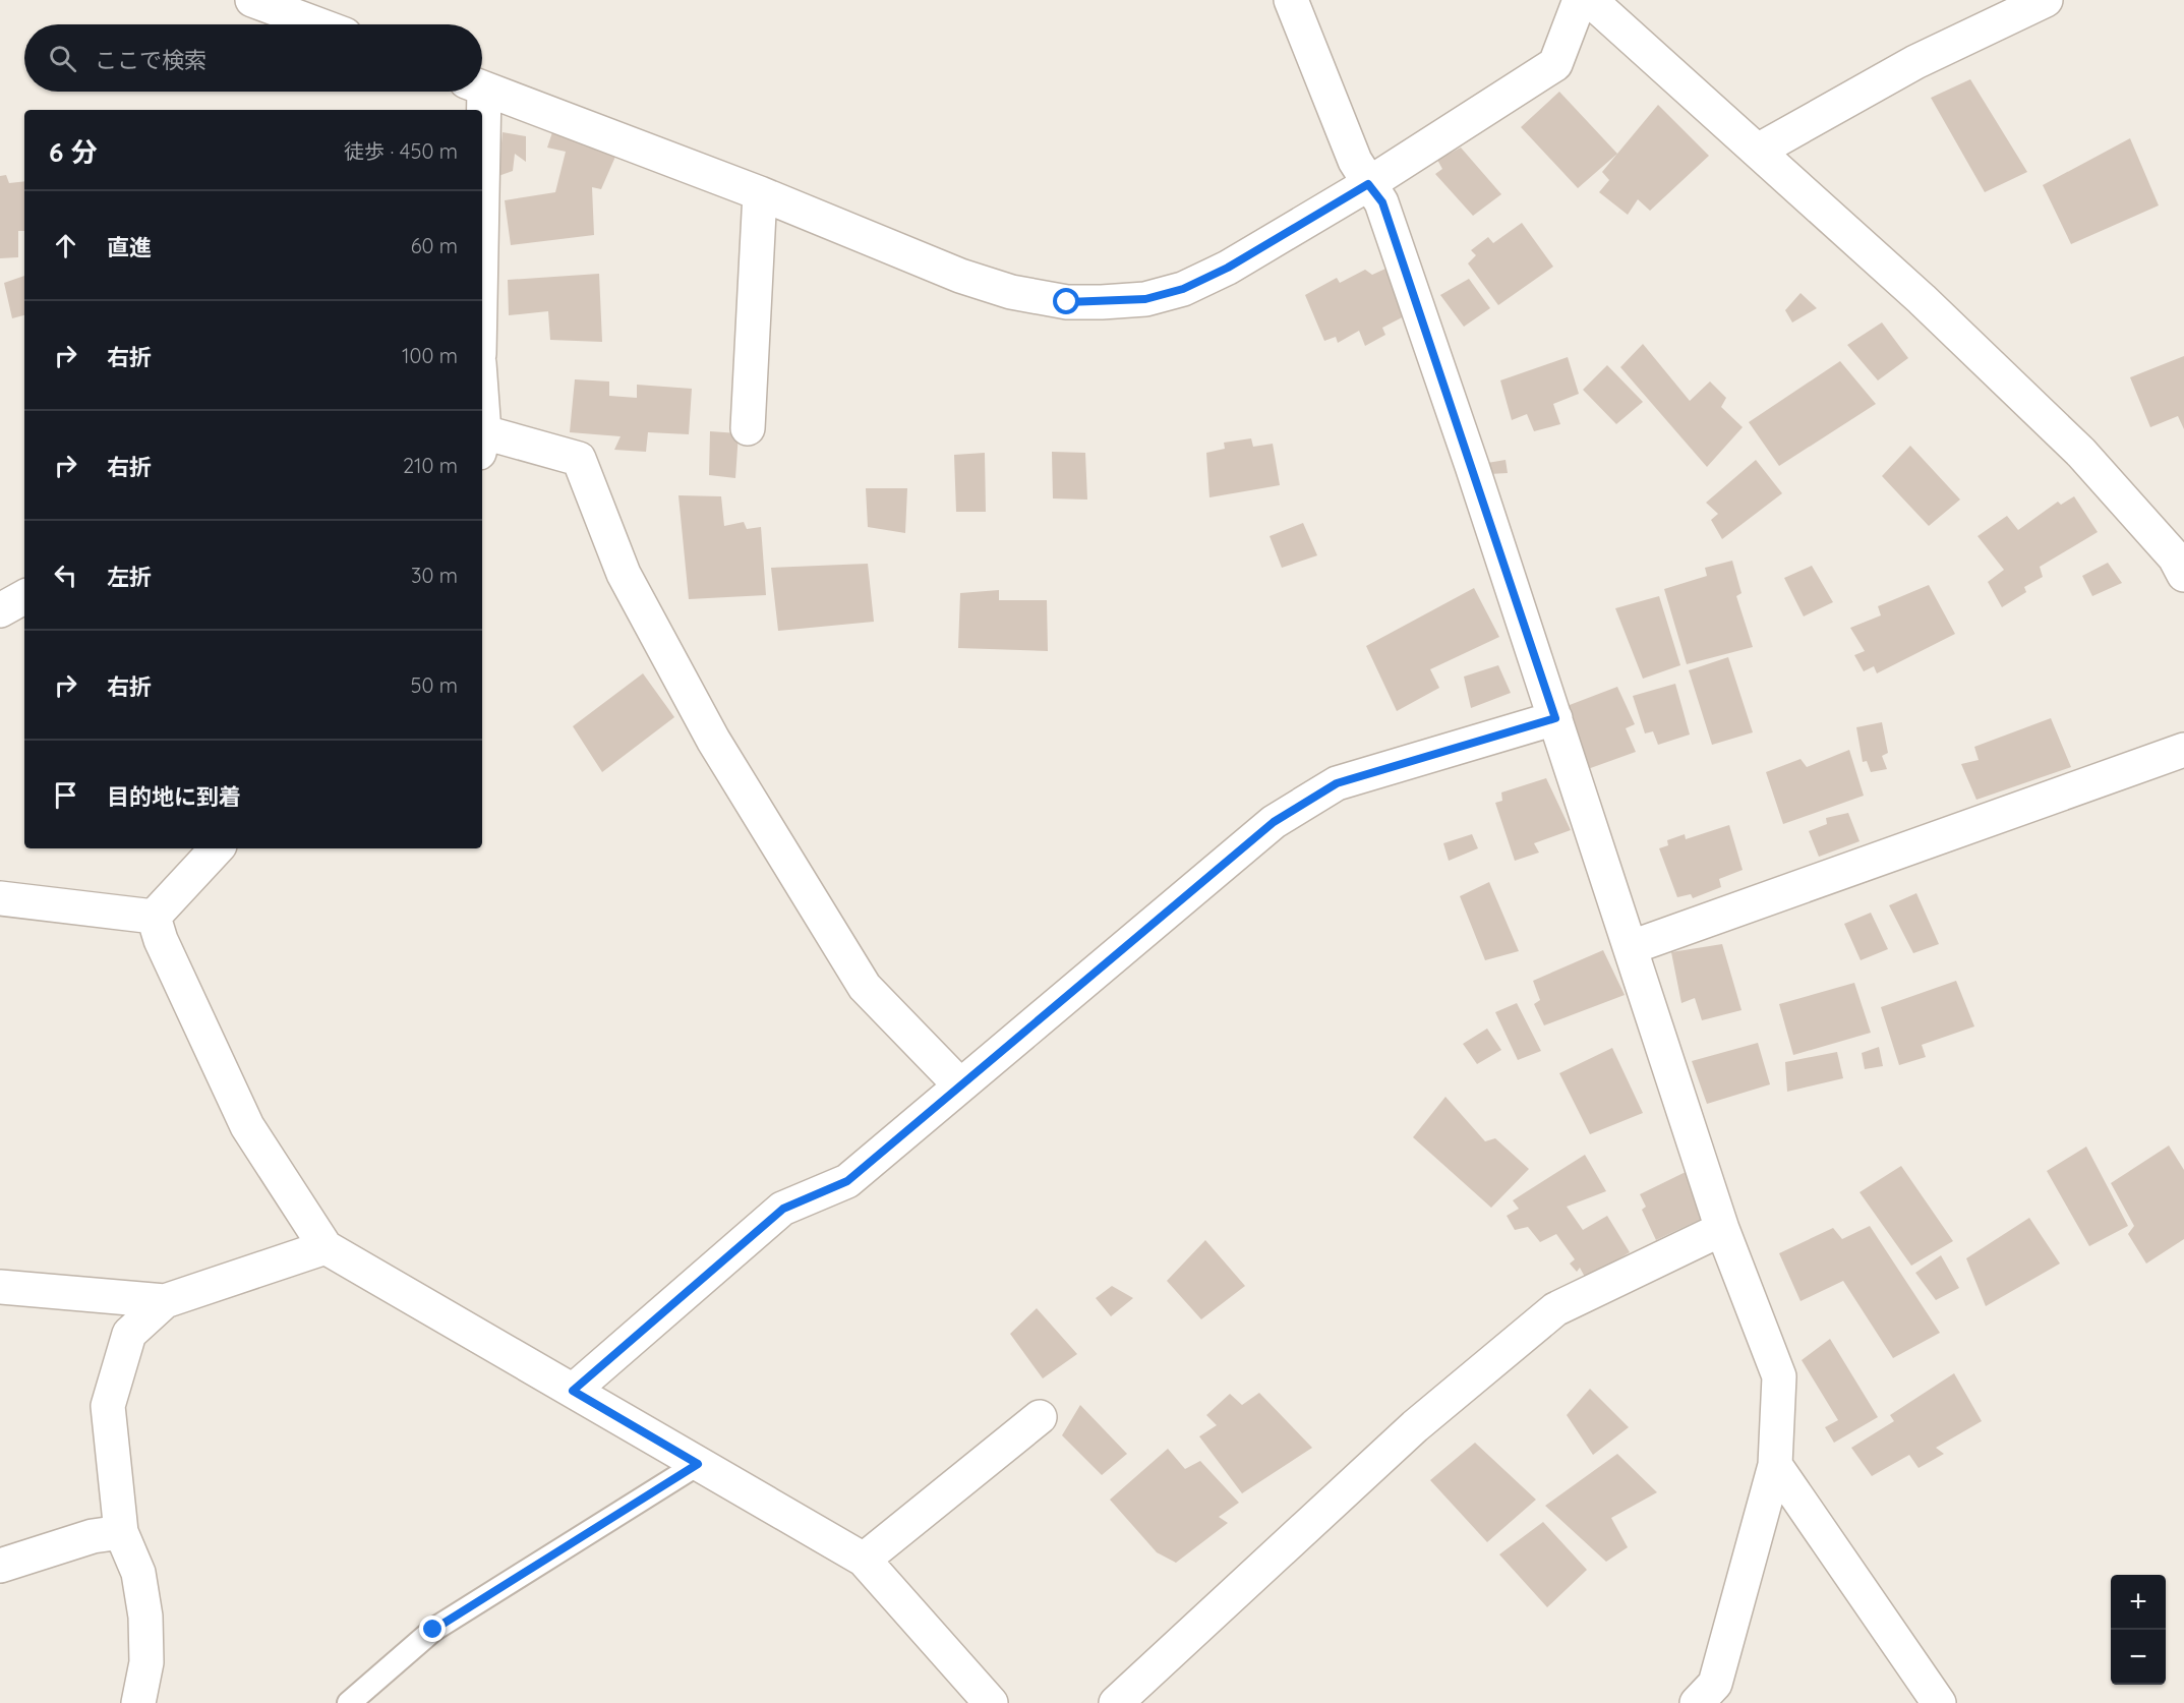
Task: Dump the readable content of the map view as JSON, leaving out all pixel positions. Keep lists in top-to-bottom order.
{
  "page": {
    "search": "ここで検索",
    "heading": ["6 分", "徒歩 · 450 m"],
    "list": [
      ["直進", "60 m"],
      ["右折", "100 m"],
      ["右折", "210 m"],
      ["左折", "30 m"],
      ["右折", "50 m"],
      "目的地に到着"
    ],
    "map_buttons": ["+", "−"]
  }
}
